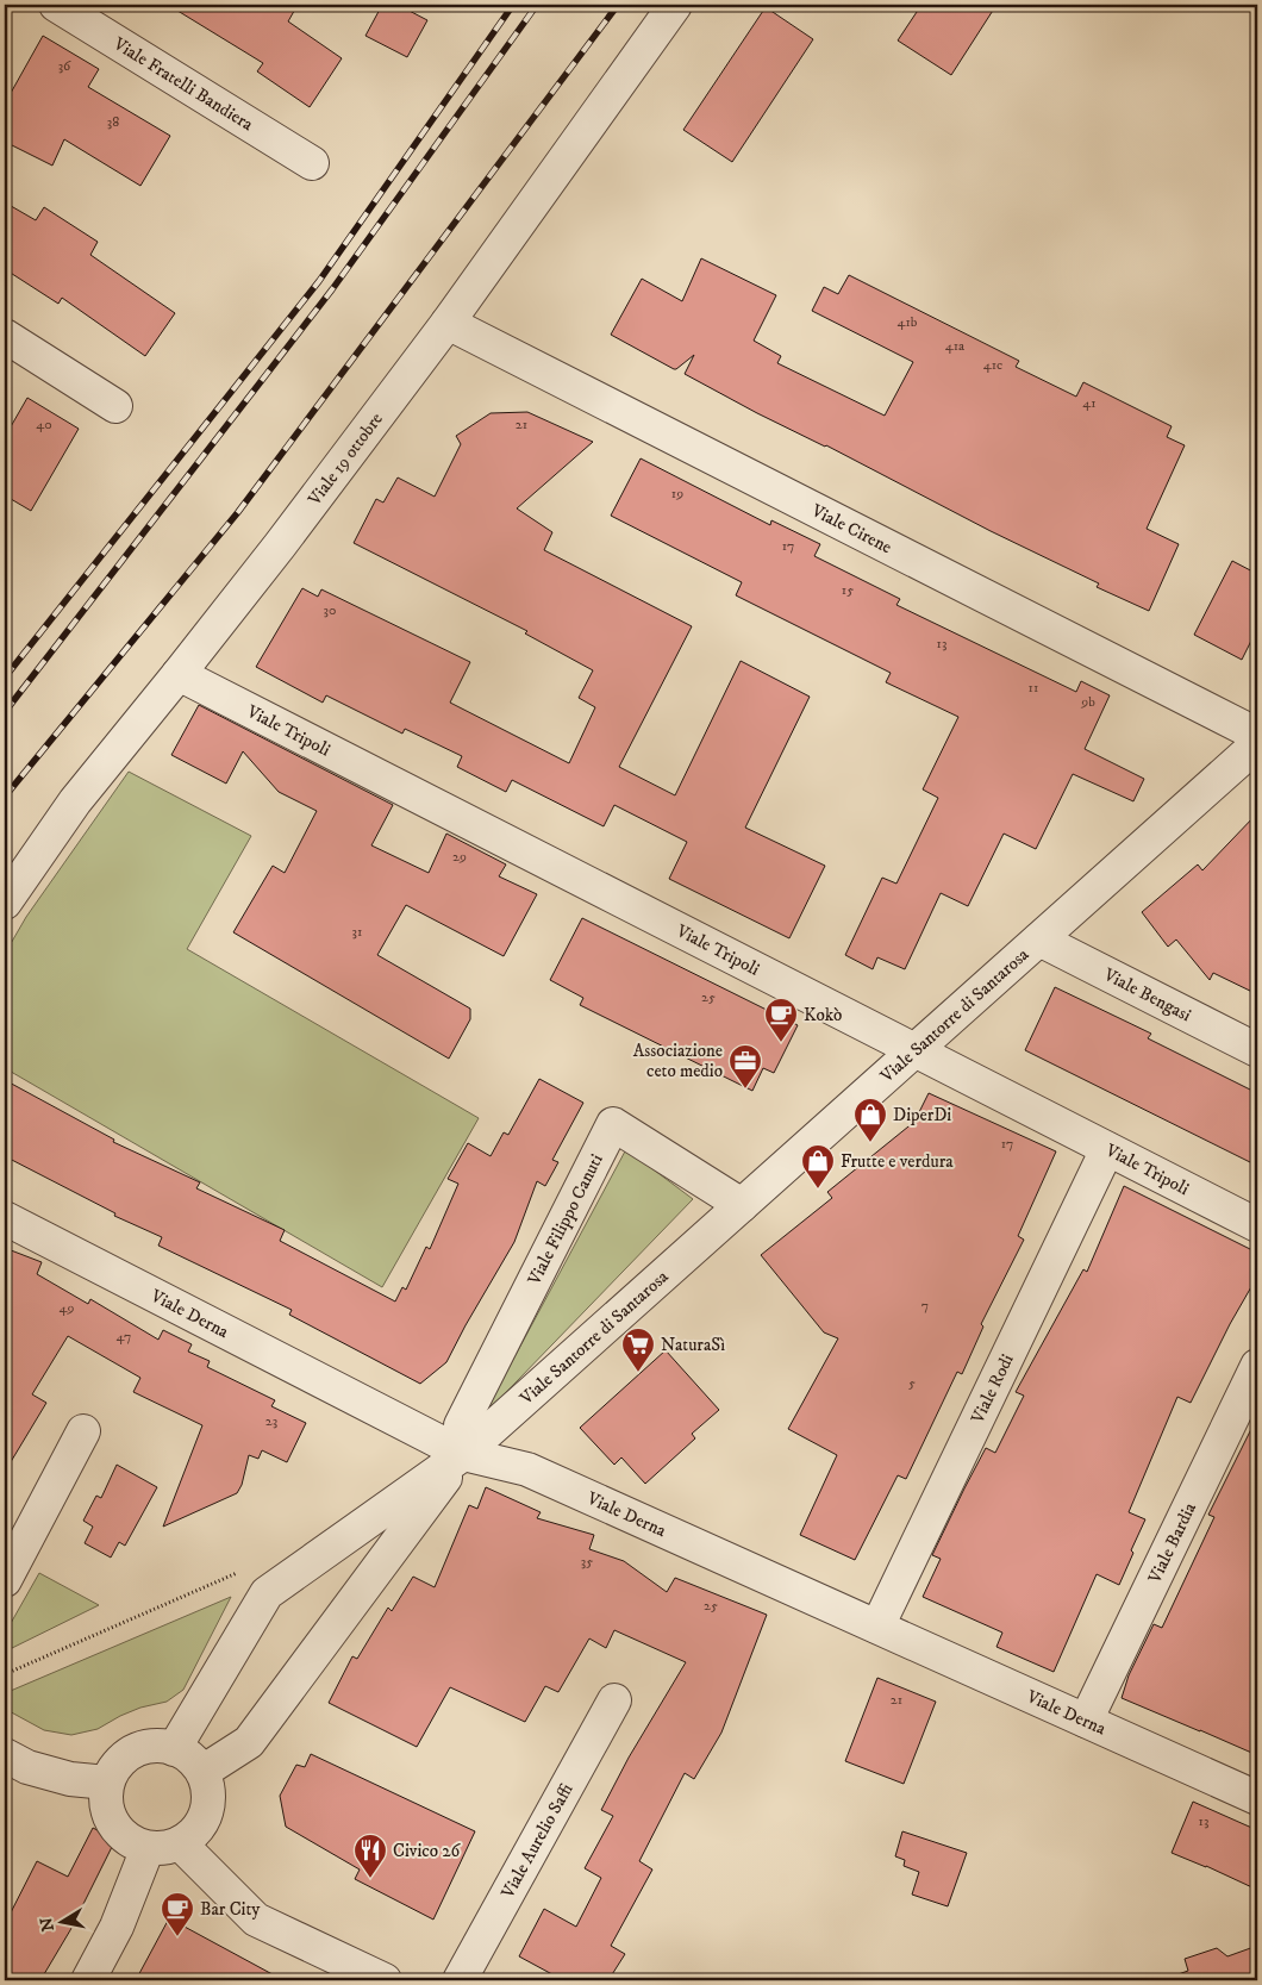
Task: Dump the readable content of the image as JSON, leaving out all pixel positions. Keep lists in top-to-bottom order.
{
  "streets": {
    "street": [
      "Viale Fratelli Bandiera",
      "Viale 19 ottobre",
      "Viale Cirene",
      "Viale Tripoli",
      "Viale Bengasi",
      "Viale Santorre di Santarosa",
      "Viale Filippo Canuti",
      "Viale Derna",
      "Viale Rodi",
      "Viale Bardia",
      "Viale Aurelio Saffi"
    ]
  },
  "crossings": [
    ["Viale 19 ottobre", "Viale Cirene"],
    ["Viale 19 ottobre", "Viale Tripoli"],
    ["Viale Tripoli", "Viale Santorre di Santarosa"],
    ["Viale Tripoli", "Viale Rodi"],
    ["Viale Bengasi", "Viale Santorre di Santarosa"],
    ["Viale Santorre di Santarosa", "Viale Filippo Canuti"],
    ["Viale Santorre di Santarosa", "Viale Derna"],
    ["Viale Filippo Canuti", "Viale Derna"],
    ["Viale Derna", "Viale Rodi"],
    ["Viale Derna", "Viale Bardia"]
  ],
  "places": {
    "cafe": ["Kokò", "Bar City"],
    "office": ["Associazione ceto medio"],
    "shop": ["DiperDi", "Frutte e verdura"],
    "supermarket": ["NaturaSì"],
    "restaurant": ["Civico 26"]
  },
  "house_numbers": [
    "36",
    "38",
    "41b",
    "41a",
    "41c",
    "41",
    "40",
    "21",
    "19",
    "17",
    "15",
    "30",
    "13",
    "11",
    "9b",
    "29",
    "31",
    "25",
    "17",
    "7",
    "49",
    "47",
    "5",
    "23",
    "35",
    "25",
    "21",
    "13"
  ],
  "north": "left"
}
